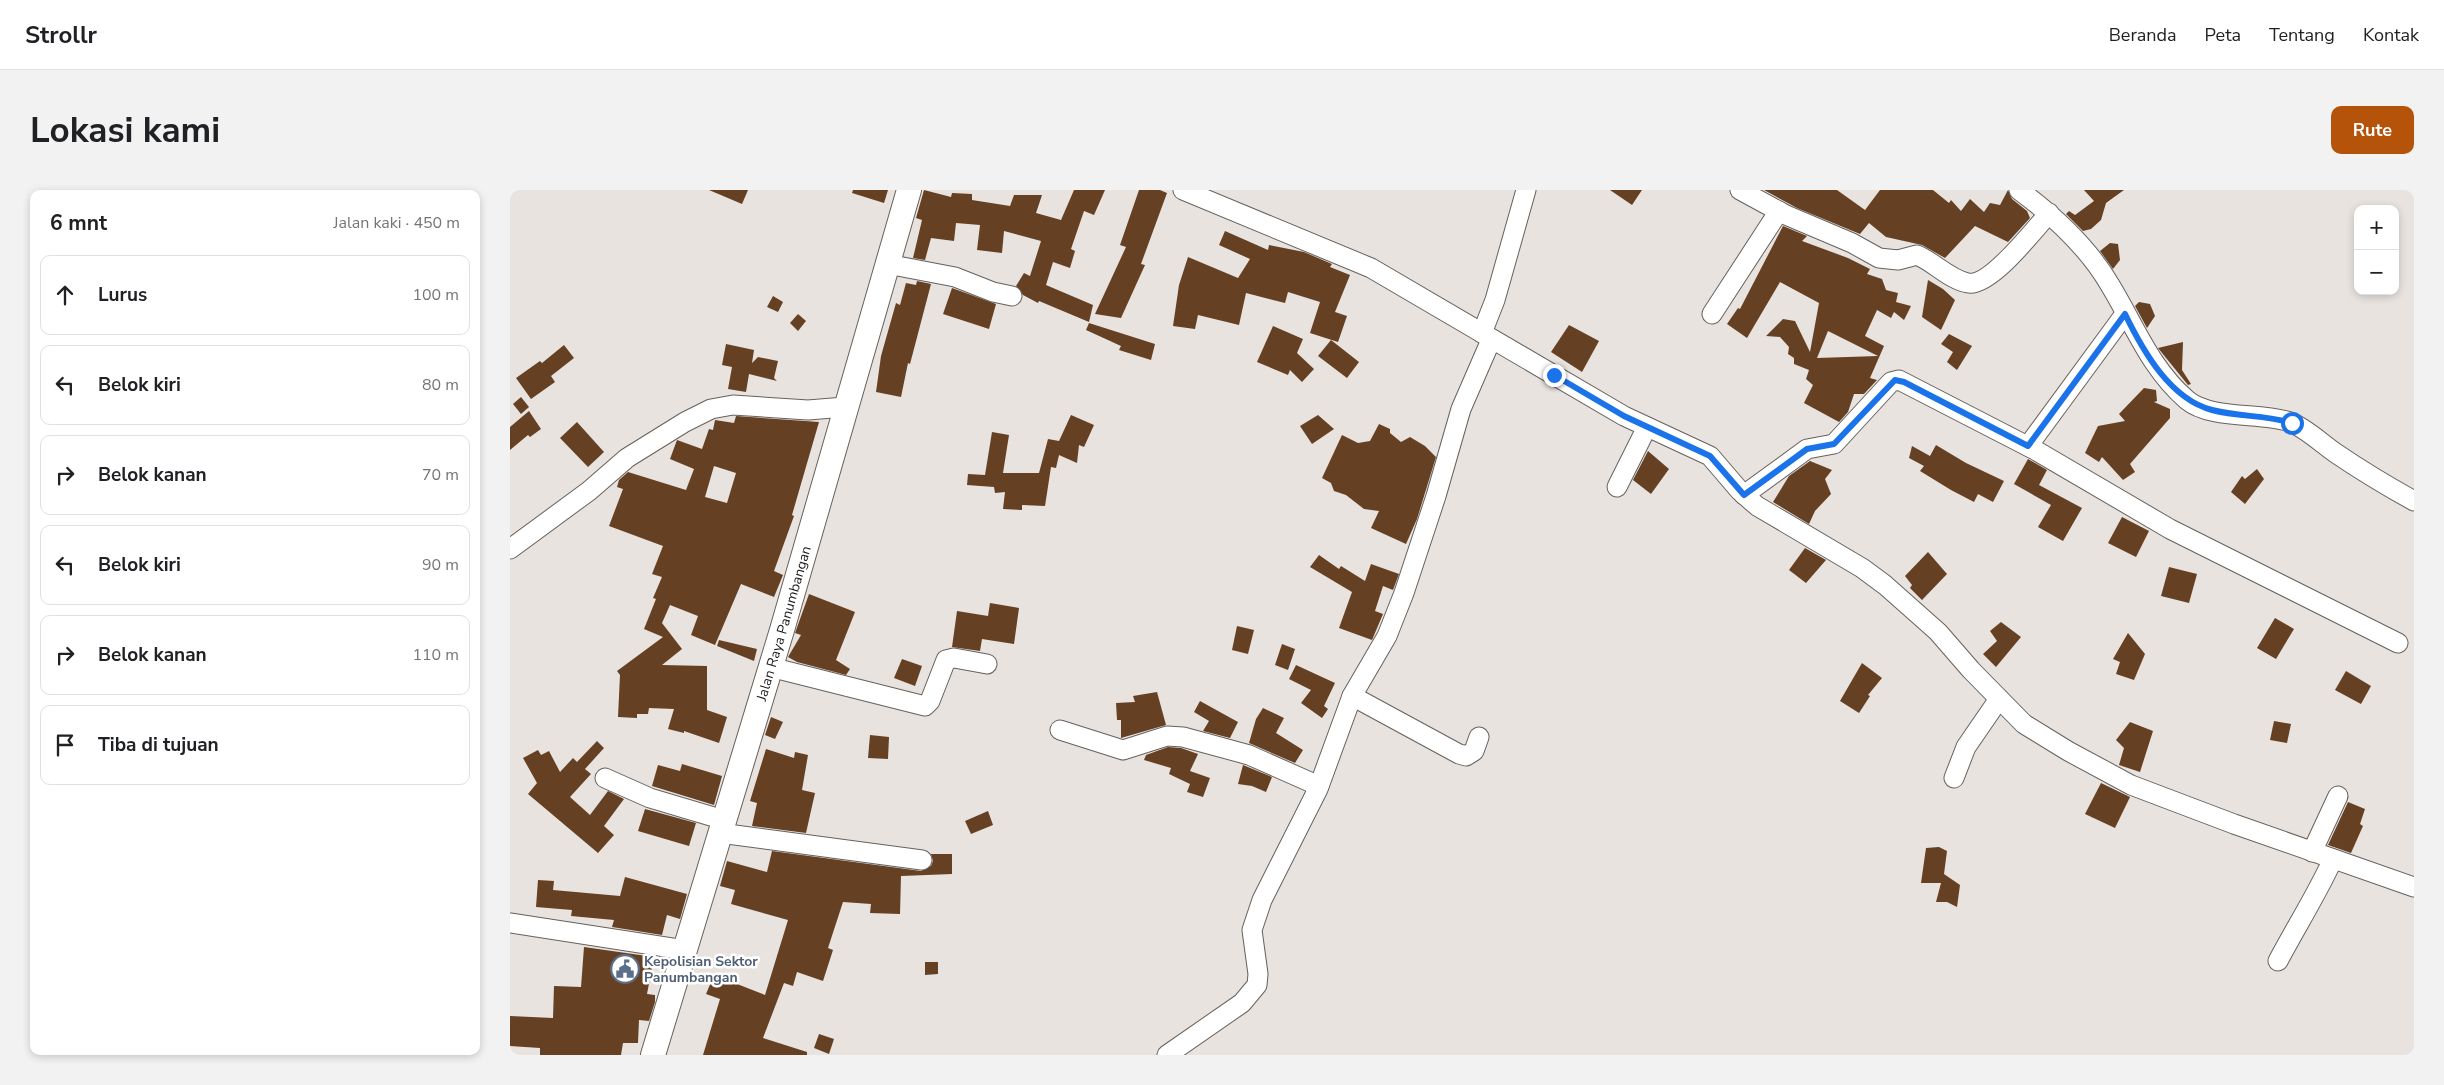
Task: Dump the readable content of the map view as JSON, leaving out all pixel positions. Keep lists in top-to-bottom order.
{
  "streets": {
    "main road": ["Jalan Raya Panumbangan"]
  },
  "places": {
    "public building": ["Kepolisian Sektor Panumbangan"]
  },
  "page": {
    "header": "Strollr",
    "nav": [
      "Beranda",
      "Peta",
      "Tentang",
      "Kontak"
    ],
    "buttons": "Rute",
    "title": "Lokasi kami",
    "heading": ["6 mnt", "Jalan kaki · 450 m"],
    "map_buttons": ["+", "−"],
    "list": [
      ["Lurus", "100 m"],
      ["Belok kiri", "80 m"],
      ["Belok kanan", "70 m"],
      ["Belok kiri", "90 m"],
      ["Belok kanan", "110 m"],
      "Tiba di tujuan"
    ]
  }
}
